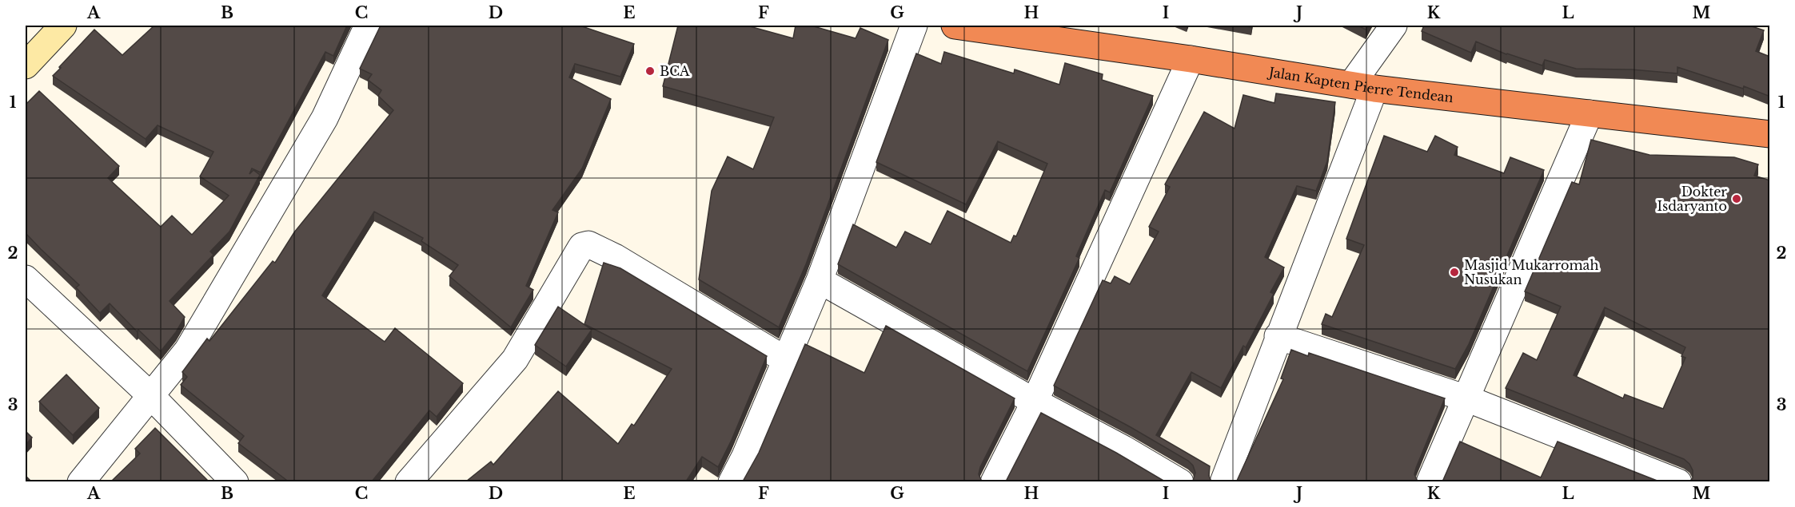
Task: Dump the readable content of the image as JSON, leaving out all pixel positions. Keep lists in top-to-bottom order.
{
  "streets": {
    "highway": ["Jalan Kapten Pierre Tendean"]
  },
  "places": ["BCA", "Dokter Isdaryanto", "Masjid Mukarromah Nusukan"],
  "grid": {
    "columns": [
      "A",
      "B",
      "C",
      "D",
      "E",
      "F",
      "G",
      "H",
      "I",
      "J",
      "K",
      "L",
      "M"
    ],
    "rows": ["1", "2", "3"]
  }
}
